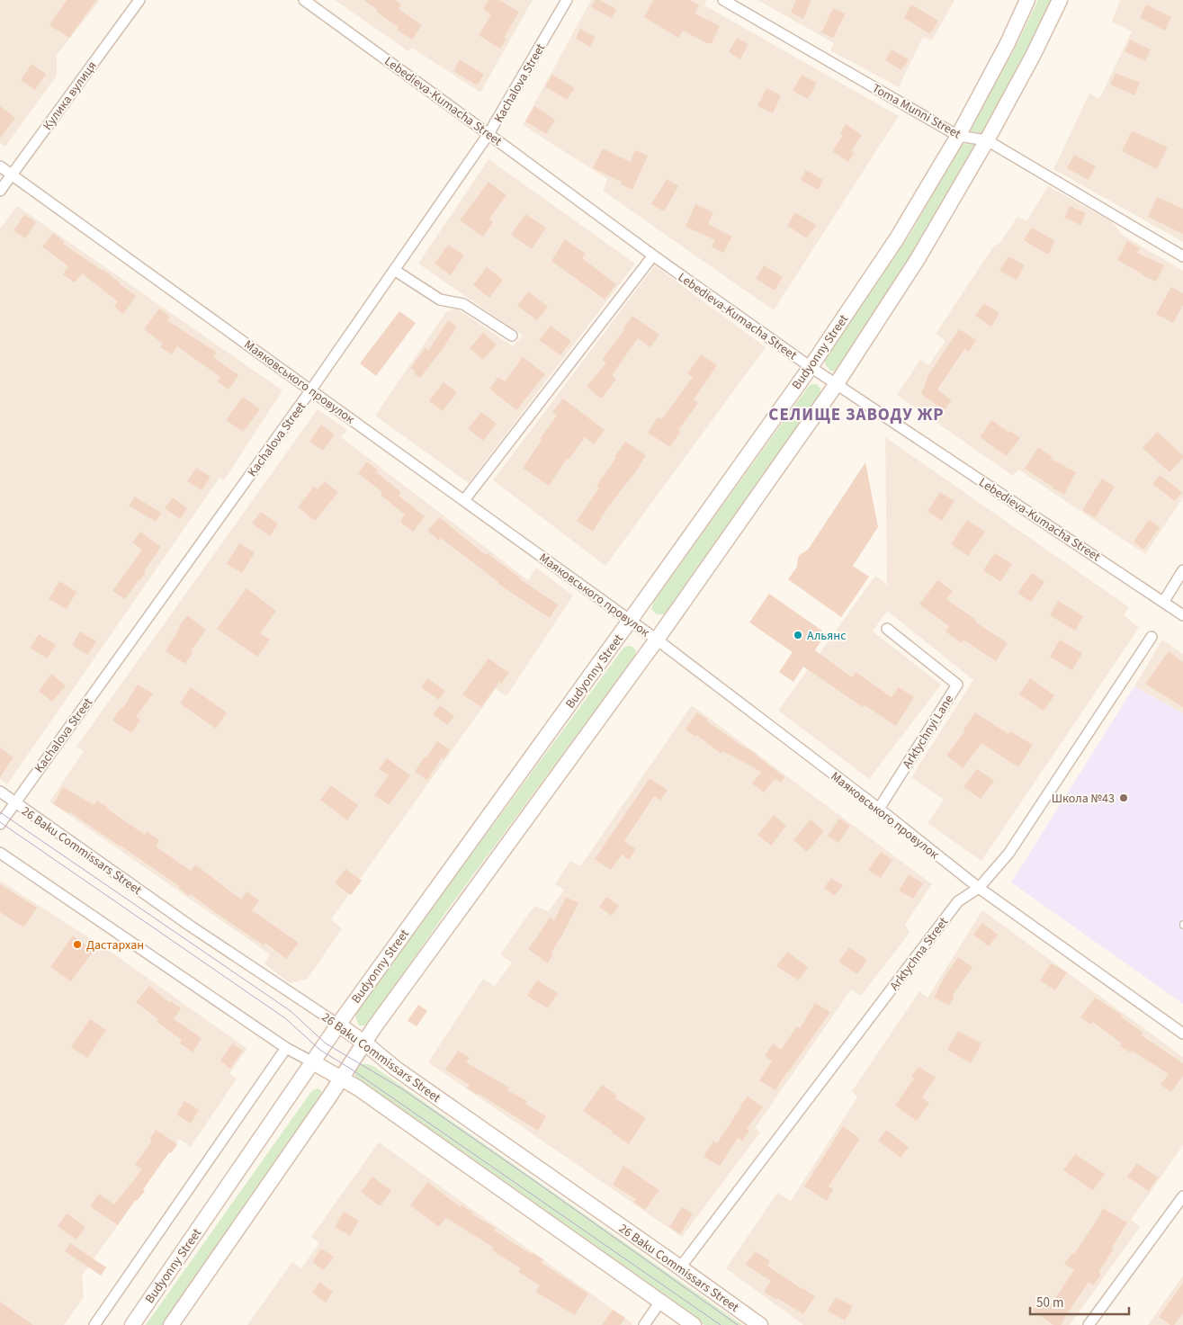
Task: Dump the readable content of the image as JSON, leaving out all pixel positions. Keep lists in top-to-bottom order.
{
  "streets": {
    "main road": ["Budyonny Street", "26 Baku Commissars Street"],
    "street": [
      "Kachalova Street",
      "Кулика вулиця",
      "Lebedieva-Kumacha Street",
      "Toma Munni Street",
      "Маяковського провулок",
      "Arktychnyi Lane",
      "Arktychna Street"
    ]
  },
  "crossings": [
    ["Kachalova Street", "Lebedieva-Kumacha Street"],
    ["Kachalova Street", "Маяковського провулок"],
    ["Kachalova Street", "26 Baku Commissars Street"],
    ["Кулика вулиця", "Маяковського провулок"],
    ["Lebedieva-Kumacha Street", "Budyonny Street"],
    ["Toma Munni Street", "Budyonny Street"],
    ["Budyonny Street", "Маяковського провулок"],
    ["Budyonny Street", "26 Baku Commissars Street"],
    ["Маяковського провулок", "Arktychnyi Lane"],
    ["Маяковського провулок", "Arktychna Street"],
    ["26 Baku Commissars Street", "Arktychna Street"]
  ],
  "districts": ["СЕЛИЩЕ ЗАВОДУ ЖР"],
  "places": ["Альянс", "Школа №43", "Дастархан"],
  "scale_bar": "50 m"
}
